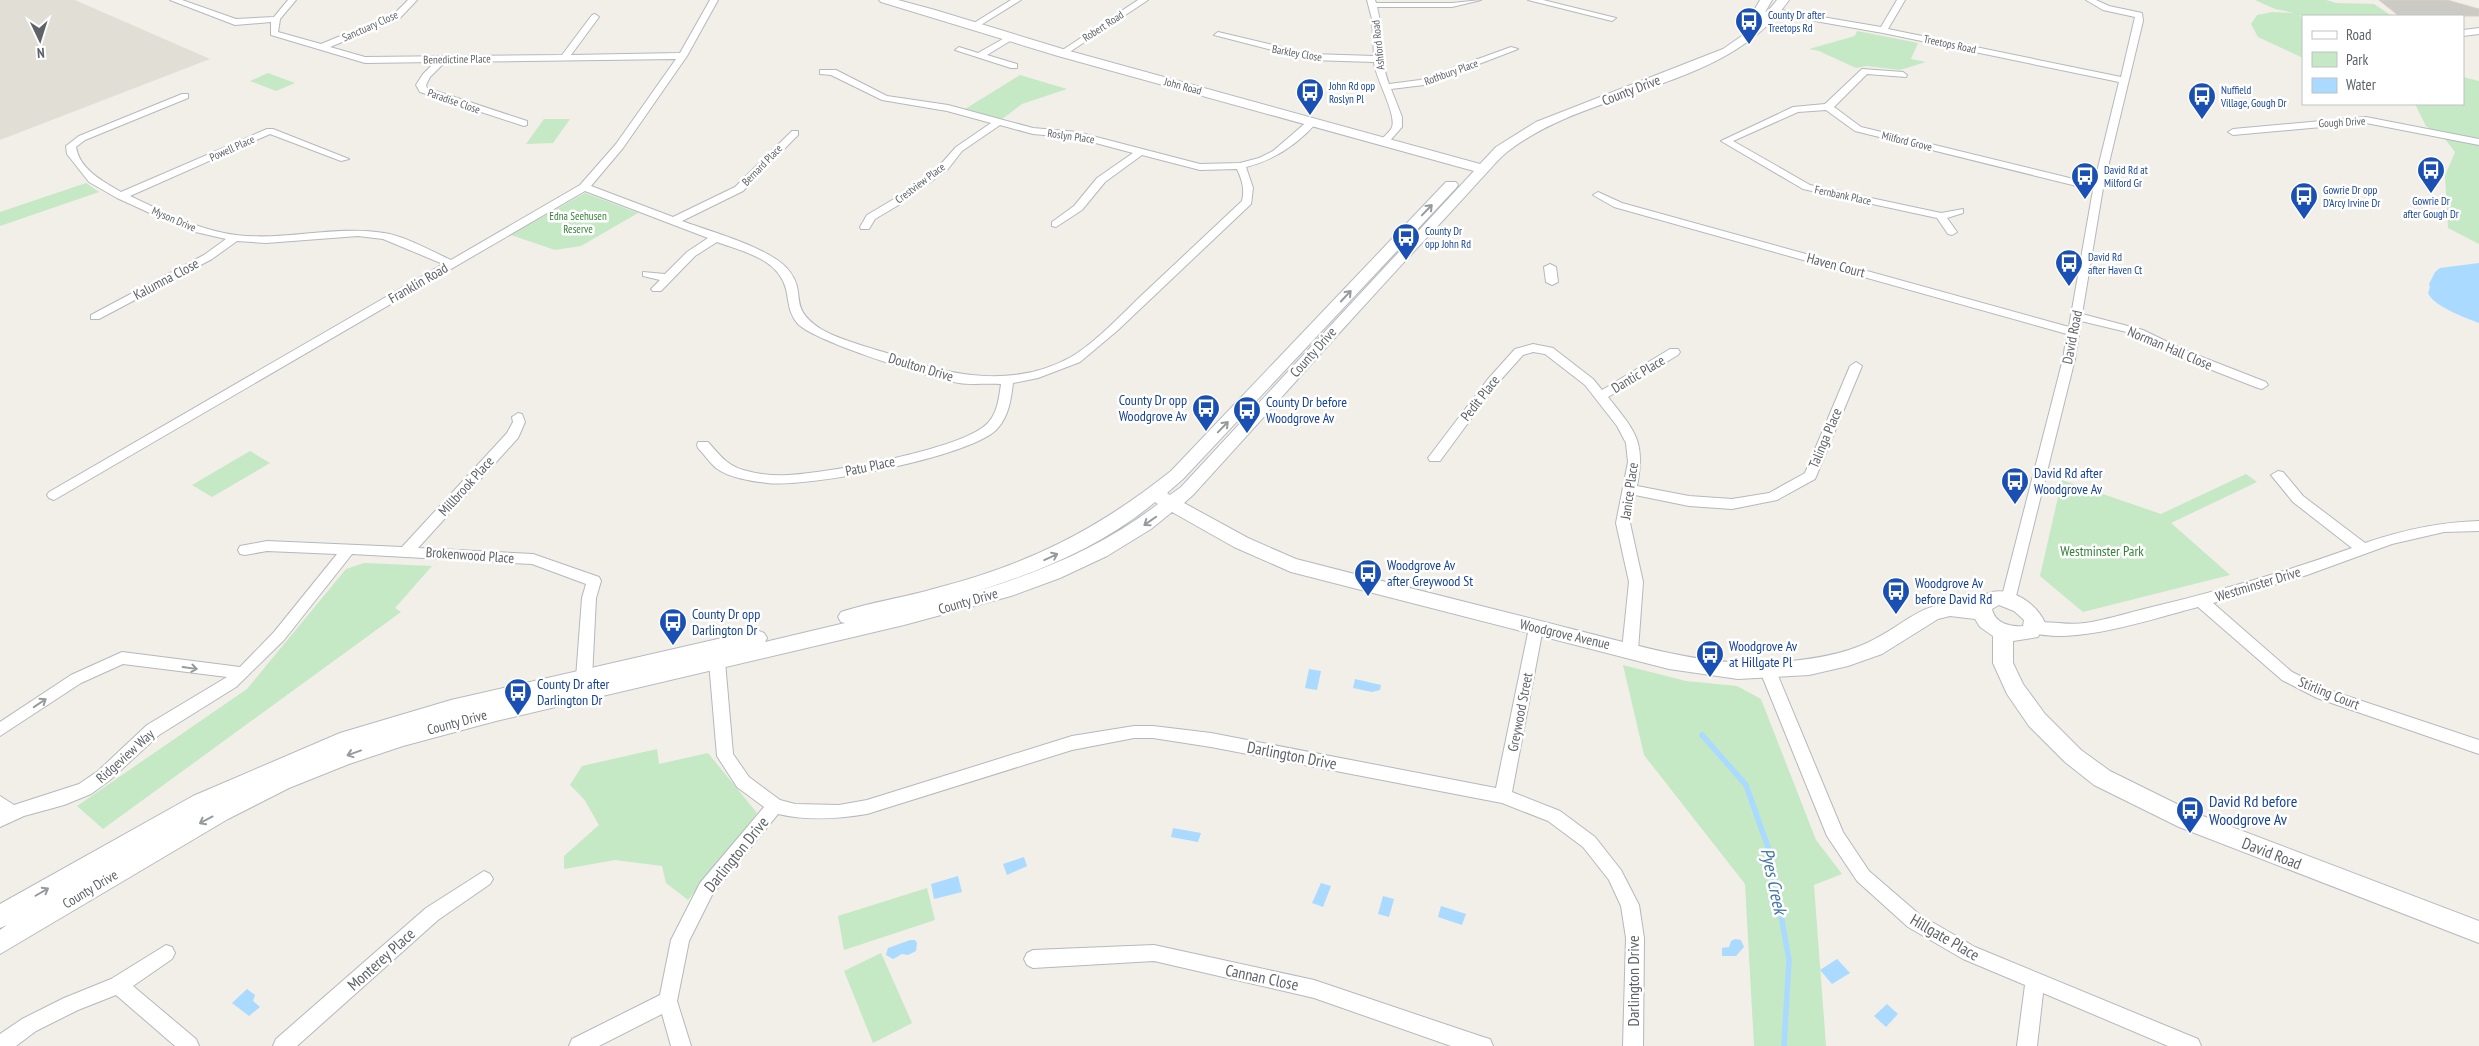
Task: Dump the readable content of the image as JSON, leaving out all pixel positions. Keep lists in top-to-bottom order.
{
  "streets": {
    "main road": [
      "John Road",
      "County Drive",
      "David Road",
      "Woodgrove Avenue"
    ],
    "street": [
      "Sanctuary Close",
      "Robert Road",
      "Treetops Road",
      "Ashford Road",
      "Barkley Close",
      "Benedictine Place",
      "Rothbury Place",
      "Paradise Close",
      "Gough Drive",
      "Roslyn Place",
      "Milford Grove",
      "Powell Place",
      "Bernard Place",
      "Crestview Place",
      "Fernbank Place",
      "Myson Drive",
      "Haven Court",
      "Kalumna Close",
      "Franklin Road",
      "Norman Hall Close",
      "Doulton Drive",
      "Dantic Place",
      "Pedit Place",
      "Talinga Place",
      "Patu Place",
      "Millbrook Place",
      "Janice Place",
      "Brokenwood Place",
      "Westminster Drive",
      "Stirling Court",
      "Greywood Street",
      "Darlington Drive",
      "Ridgeview Way",
      "Hillgate Place",
      "Monterey Place",
      "Cannan Close"
    ]
  },
  "crossings": [
    ["Sanctuary Close", "Benedictine Place"],
    ["Robert Road", "John Road"],
    ["Treetops Road", "County Drive"],
    ["Treetops Road", "David Road"],
    ["Ashford Road", "Barkley Close"],
    ["Ashford Road", "Rothbury Place"],
    ["Ashford Road", "John Road"],
    ["Benedictine Place", "Paradise Close"],
    ["Benedictine Place", "Franklin Road"],
    ["John Road", "County Drive"],
    ["John Road", "Roslyn Place"],
    ["County Drive", "Brokenwood Place"],
    ["County Drive", "Woodgrove Avenue"],
    ["County Drive", "Darlington Drive"],
    ["Roslyn Place", "Crestview Place"],
    ["Roslyn Place", "Doulton Drive"],
    ["Milford Grove", "Fernbank Place"],
    ["Milford Grove", "David Road"],
    ["Powell Place", "Myson Drive"],
    ["Bernard Place", "Doulton Drive"],
    ["Myson Drive", "Kalumna Close"],
    ["Myson Drive", "Franklin Road"],
    ["Haven Court", "David Road"],
    ["Franklin Road", "Doulton Drive"],
    ["David Road", "Norman Hall Close"],
    ["Doulton Drive", "Patu Place"],
    ["Dantic Place", "Janice Place"],
    ["Pedit Place", "Janice Place"],
    ["Talinga Place", "Janice Place"],
    ["Millbrook Place", "Brokenwood Place"],
    ["Janice Place", "Woodgrove Avenue"],
    ["Brokenwood Place", "Ridgeview Way"],
    ["Westminster Drive", "Stirling Court"],
    ["Woodgrove Avenue", "Greywood Street"],
    ["Woodgrove Avenue", "Hillgate Place"],
    ["Greywood Street", "Darlington Drive"]
  ],
  "water": ["Pyes Creek"],
  "parks": ["Edna Seehusen Reserve", "Westminster Park"],
  "places": {
    "bus stop": [
      "County Dr after Treetops Rd",
      "John Rd opp Roslyn Pl",
      "Nuffield Village, Gough Dr",
      "Gowrie Dr after Gough Dr",
      "David Rd at Milford Gr",
      "Gowrie Dr opp D'Arcy Irvine Dr",
      "County Dr opp John Rd",
      "David Rd after Haven Ct",
      "County Dr opp Woodgrove Av",
      "County Dr before Woodgrove Av",
      "David Rd after Woodgrove Av",
      "Woodgrove Av after Greywood St",
      "Woodgrove Av before David Rd",
      "County Dr opp Darlington Dr",
      "Woodgrove Av at Hillgate Pl",
      "County Dr after Darlington Dr",
      "David Rd before Woodgrove Av"
    ]
  },
  "legend": ["Road", "Park", "Water"],
  "north": "bottom"
}
